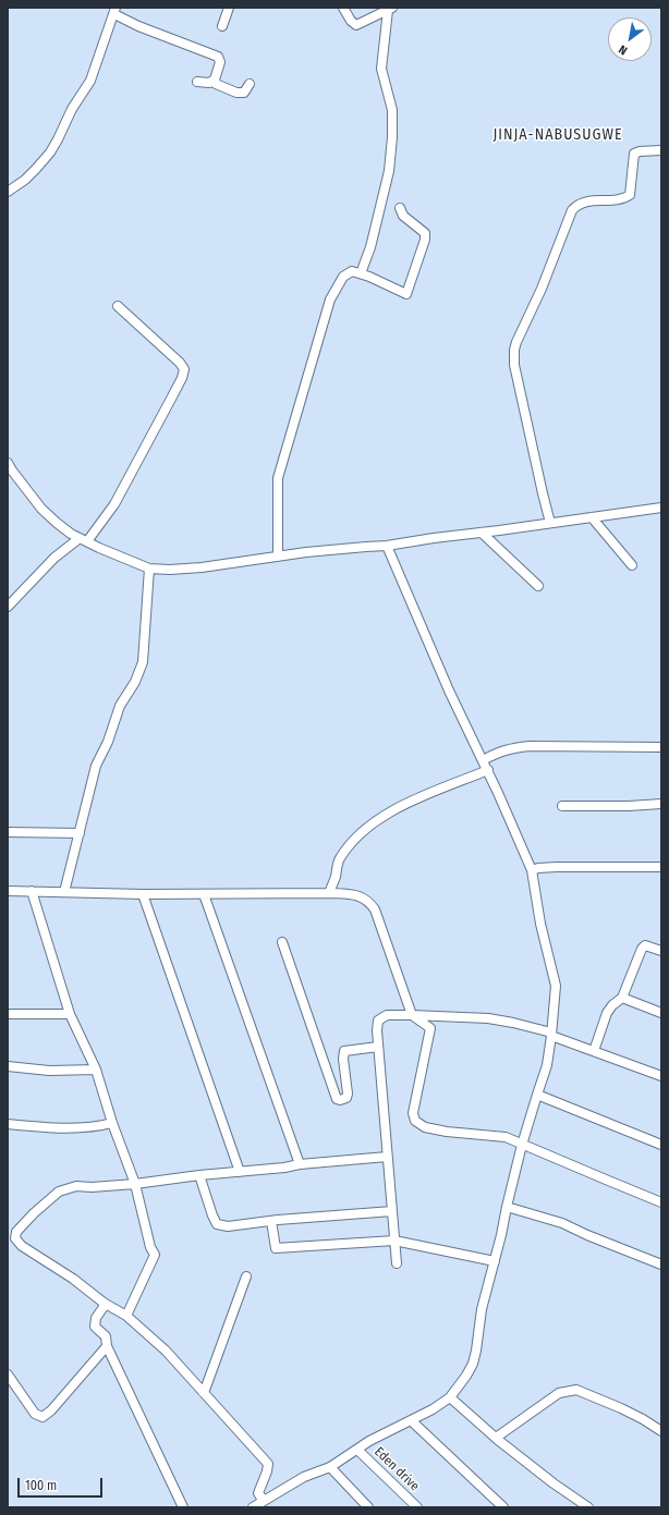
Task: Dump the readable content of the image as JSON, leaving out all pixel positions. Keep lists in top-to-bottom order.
{
  "streets": {
    "street": ["Eden drive"]
  },
  "districts": ["JINJA-NABUSUGWE"],
  "scale_bar": "100 m",
  "north": "bottom left"
}
